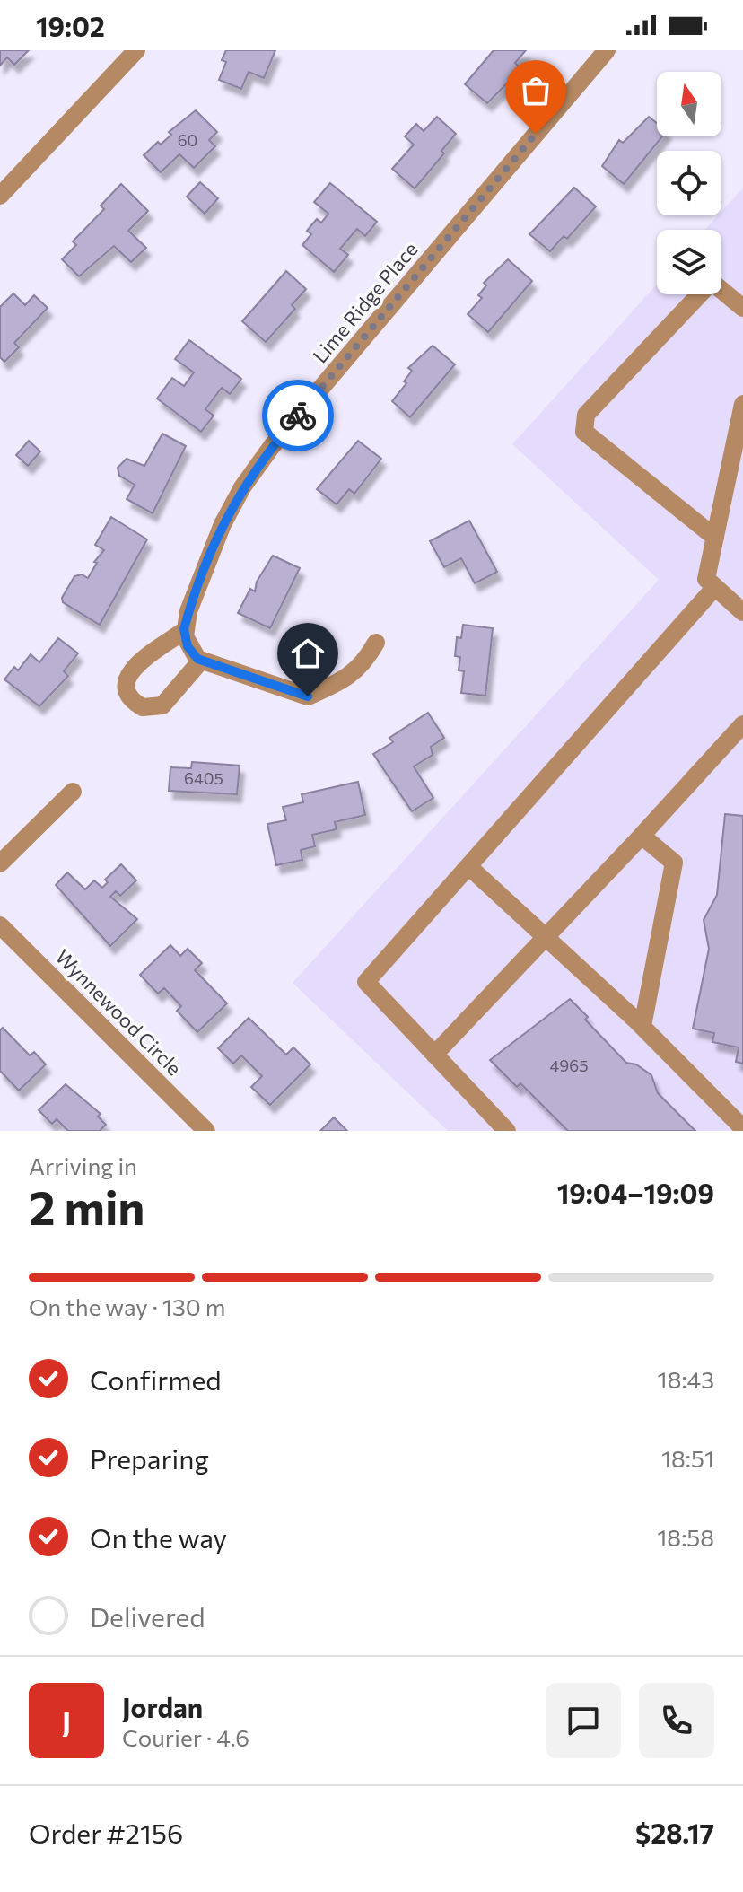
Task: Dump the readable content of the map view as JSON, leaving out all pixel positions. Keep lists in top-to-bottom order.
{
  "streets": {
    "street": ["Lime Ridge Place", "Wynnewood Circle"]
  },
  "house_numbers": ["60", "6405", "4965"],
  "north": "top",
  "page": {
    "status": "19:02",
    "heading": ["2 min", "Arriving in", "19:04–19:09"],
    "panel": [
      "Jordan",
      "Courier · 4.6",
      "Order #2156",
      "$28.17"
    ],
    "bar": "On the way · 130 m",
    "list": [
      ["Confirmed", "18:43"],
      ["Preparing", "18:51"],
      ["On the way", "18:58"],
      "Delivered"
    ],
    "round": "J"
  }
}
